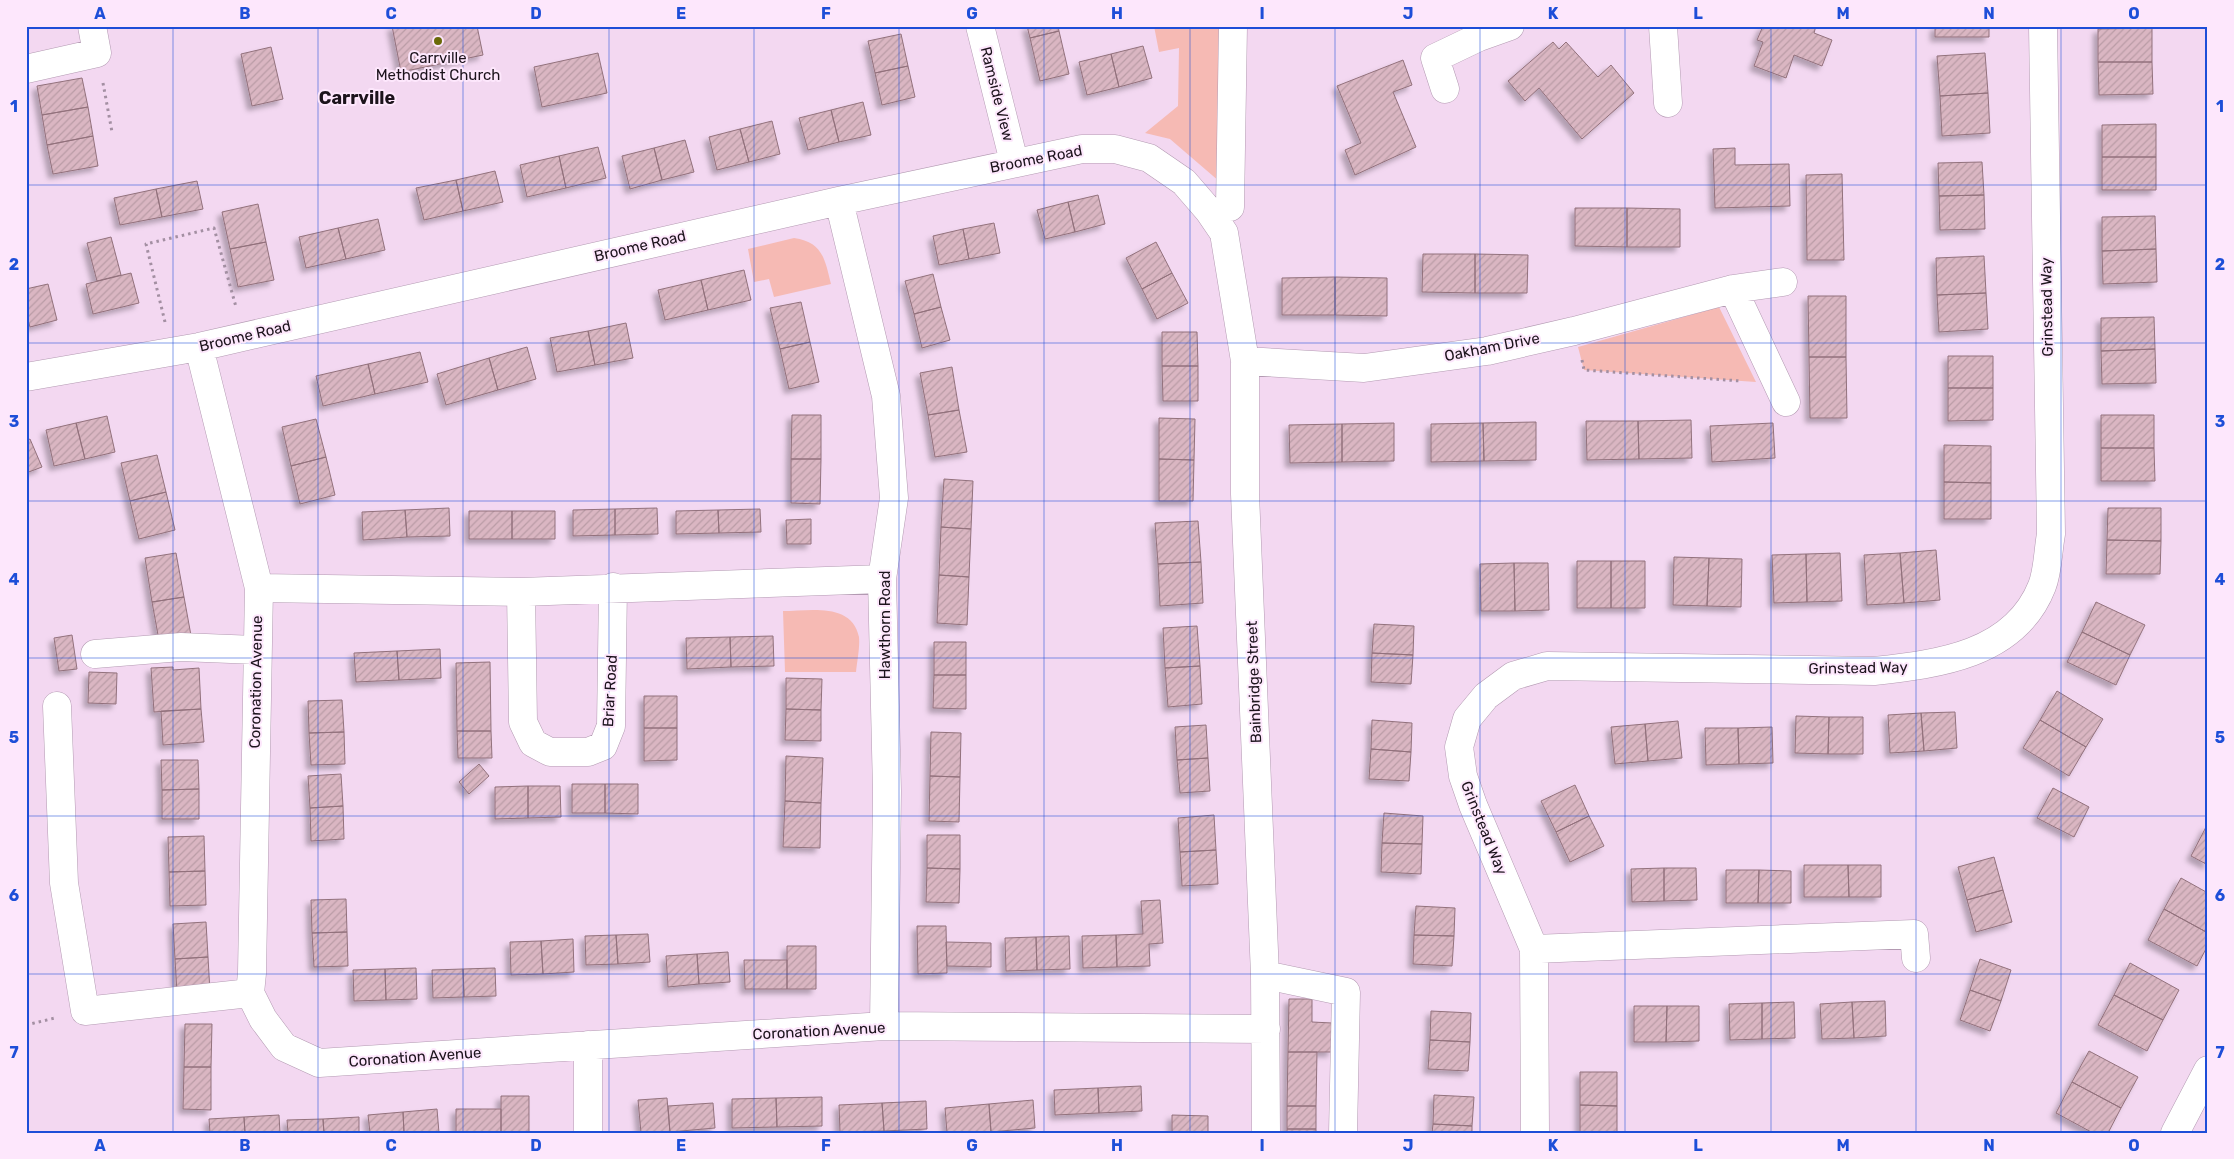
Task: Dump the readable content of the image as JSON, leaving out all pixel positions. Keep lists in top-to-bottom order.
{
  "streets": {
    "street": [
      "Ramside View",
      "Broome Road",
      "Grinstead Way",
      "Oakham Drive",
      "Hawthorn Road",
      "Coronation Avenue",
      "Bainbridge Street",
      "Briar Road"
    ]
  },
  "crossings": [
    ["Ramside View", "Broome Road"],
    ["Broome Road", "Hawthorn Road"],
    ["Broome Road", "Coronation Avenue"],
    ["Broome Road", "Bainbridge Street"],
    ["Oakham Drive", "Bainbridge Street"],
    ["Hawthorn Road", "Coronation Avenue"],
    ["Coronation Avenue", "Bainbridge Street"]
  ],
  "districts": ["Carrville"],
  "places": ["Carrville Methodist Church"],
  "grid": {
    "columns": [
      "A",
      "B",
      "C",
      "D",
      "E",
      "F",
      "G",
      "H",
      "I",
      "J",
      "K",
      "L",
      "M",
      "N",
      "O"
    ],
    "rows": [
      "1",
      "2",
      "3",
      "4",
      "5",
      "6",
      "7"
    ]
  }
}
